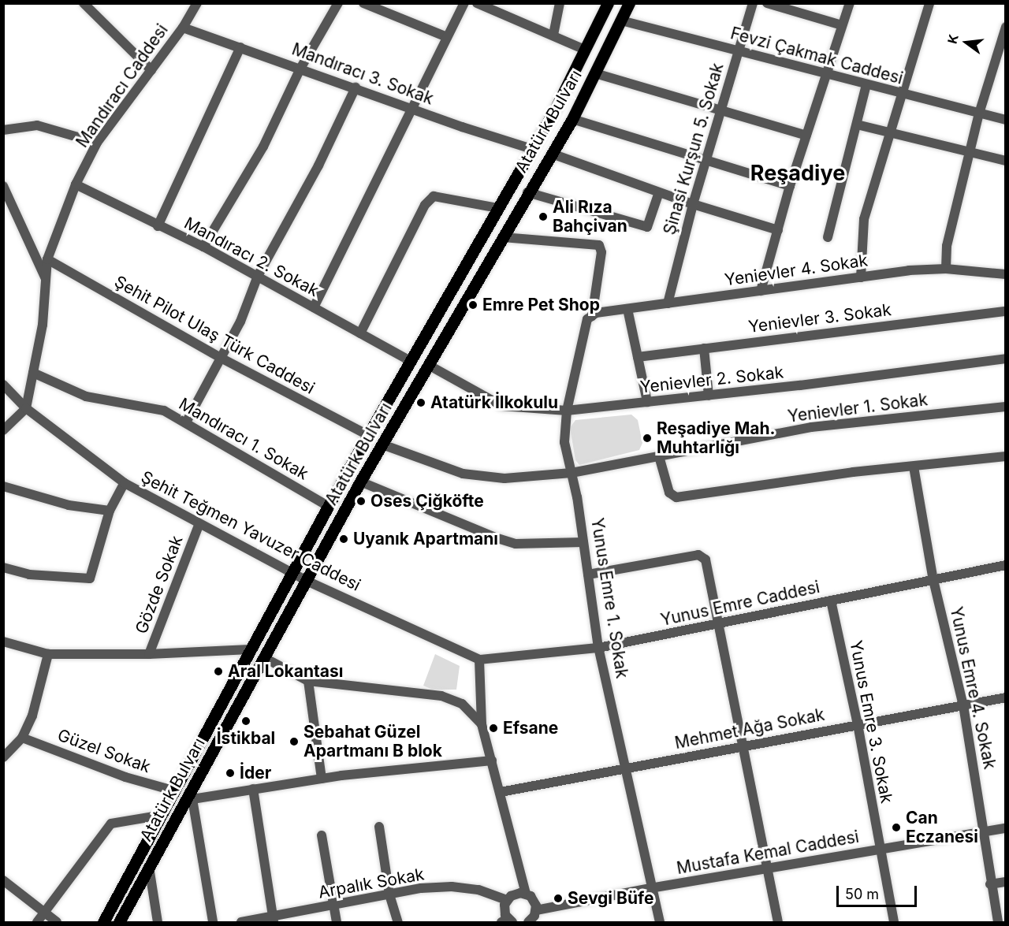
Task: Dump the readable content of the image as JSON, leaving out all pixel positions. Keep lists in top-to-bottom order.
{
  "streets": {
    "main road": ["Atatürk Bulvarı"],
    "street": [
      "Fevzi Çakmak Caddesi",
      "Mandıracı 3. Sokak",
      "Mandıracı Caddesi",
      "Şinasi Kurşun 5. Sokak",
      "Mandıracı 2. Sokak",
      "Yenievler 4. Sokak",
      "Yenievler 3. Sokak",
      "Şehit Pilot Ulaş Türk Caddesi",
      "Yenievler 2. Sokak",
      "Yenievler 1. Sokak",
      "Mandıracı 1. Sokak",
      "Şehit Teğmen Yavuzer Caddesi",
      "Gözde Sokak",
      "Yunus Emre 1. Sokak",
      "Yunus Emre Caddesi",
      "Yunus Emre 4. Sokak",
      "Yunus Emre 3. Sokak",
      "Mehmet Ağa Sokak",
      "Güzel Sokak",
      "Mustafa Kemal Caddesi",
      "Arpalık Sokak"
    ]
  },
  "crossings": [
    ["Fevzi Çakmak Caddesi", "Atatürk Bulvarı"],
    ["Fevzi Çakmak Caddesi", "Şinasi Kurşun 5. Sokak"],
    ["Mandıracı 3. Sokak", "Mandıracı Caddesi"],
    ["Mandıracı 3. Sokak", "Atatürk Bulvarı"],
    ["Mandıracı Caddesi", "Mandıracı 2. Sokak"],
    ["Mandıracı Caddesi", "Şehit Pilot Ulaş Türk Caddesi"],
    ["Mandıracı Caddesi", "Mandıracı 1. Sokak"],
    ["Mandıracı Caddesi", "Şehit Teğmen Yavuzer Caddesi"],
    ["Atatürk Bulvarı", "Mandıracı 2. Sokak"],
    ["Atatürk Bulvarı", "Şehit Pilot Ulaş Türk Caddesi"],
    ["Atatürk Bulvarı", "Yenievler 2. Sokak"],
    ["Atatürk Bulvarı", "Yenievler 1. Sokak"],
    ["Atatürk Bulvarı", "Mandıracı 1. Sokak"],
    ["Atatürk Bulvarı", "Şehit Teğmen Yavuzer Caddesi"],
    ["Atatürk Bulvarı", "Yunus Emre 1. Sokak"],
    ["Atatürk Bulvarı", "Güzel Sokak"],
    ["Şinasi Kurşun 5. Sokak", "Yenievler 4. Sokak"],
    ["Yenievler 4. Sokak", "Yunus Emre 1. Sokak"],
    ["Yenievler 2. Sokak", "Yunus Emre 1. Sokak"],
    ["Yenievler 1. Sokak", "Yunus Emre 1. Sokak"],
    ["Şehit Teğmen Yavuzer Caddesi", "Gözde Sokak"],
    ["Şehit Teğmen Yavuzer Caddesi", "Yunus Emre Caddesi"],
    ["Yunus Emre 1. Sokak", "Yunus Emre Caddesi"],
    ["Yunus Emre 1. Sokak", "Mehmet Ağa Sokak"],
    ["Yunus Emre 1. Sokak", "Mustafa Kemal Caddesi"],
    ["Yunus Emre Caddesi", "Yunus Emre 4. Sokak"],
    ["Yunus Emre Caddesi", "Yunus Emre 3. Sokak"],
    ["Yunus Emre 4. Sokak", "Mehmet Ağa Sokak"],
    ["Yunus Emre 4. Sokak", "Mustafa Kemal Caddesi"],
    ["Yunus Emre 3. Sokak", "Mehmet Ağa Sokak"],
    ["Yunus Emre 3. Sokak", "Mustafa Kemal Caddesi"]
  ],
  "districts": ["Reşadiye"],
  "places": [
    "Ali Rıza Bahçivan",
    "Emre Pet Shop",
    "Atatürk İlkokulu",
    "Reşadiye Mah. Muhtarlığı",
    "Oses Çiğköfte",
    "Uyanık Apartmanı",
    "Aral Lokantası",
    "İstikbal",
    "Efsane",
    "Sebahat Güzel Apartmanı B blok",
    "İder",
    "Can Eczanesi",
    "Sevgi Büfe"
  ],
  "scale_bar": "50 m",
  "north": "left"
}
